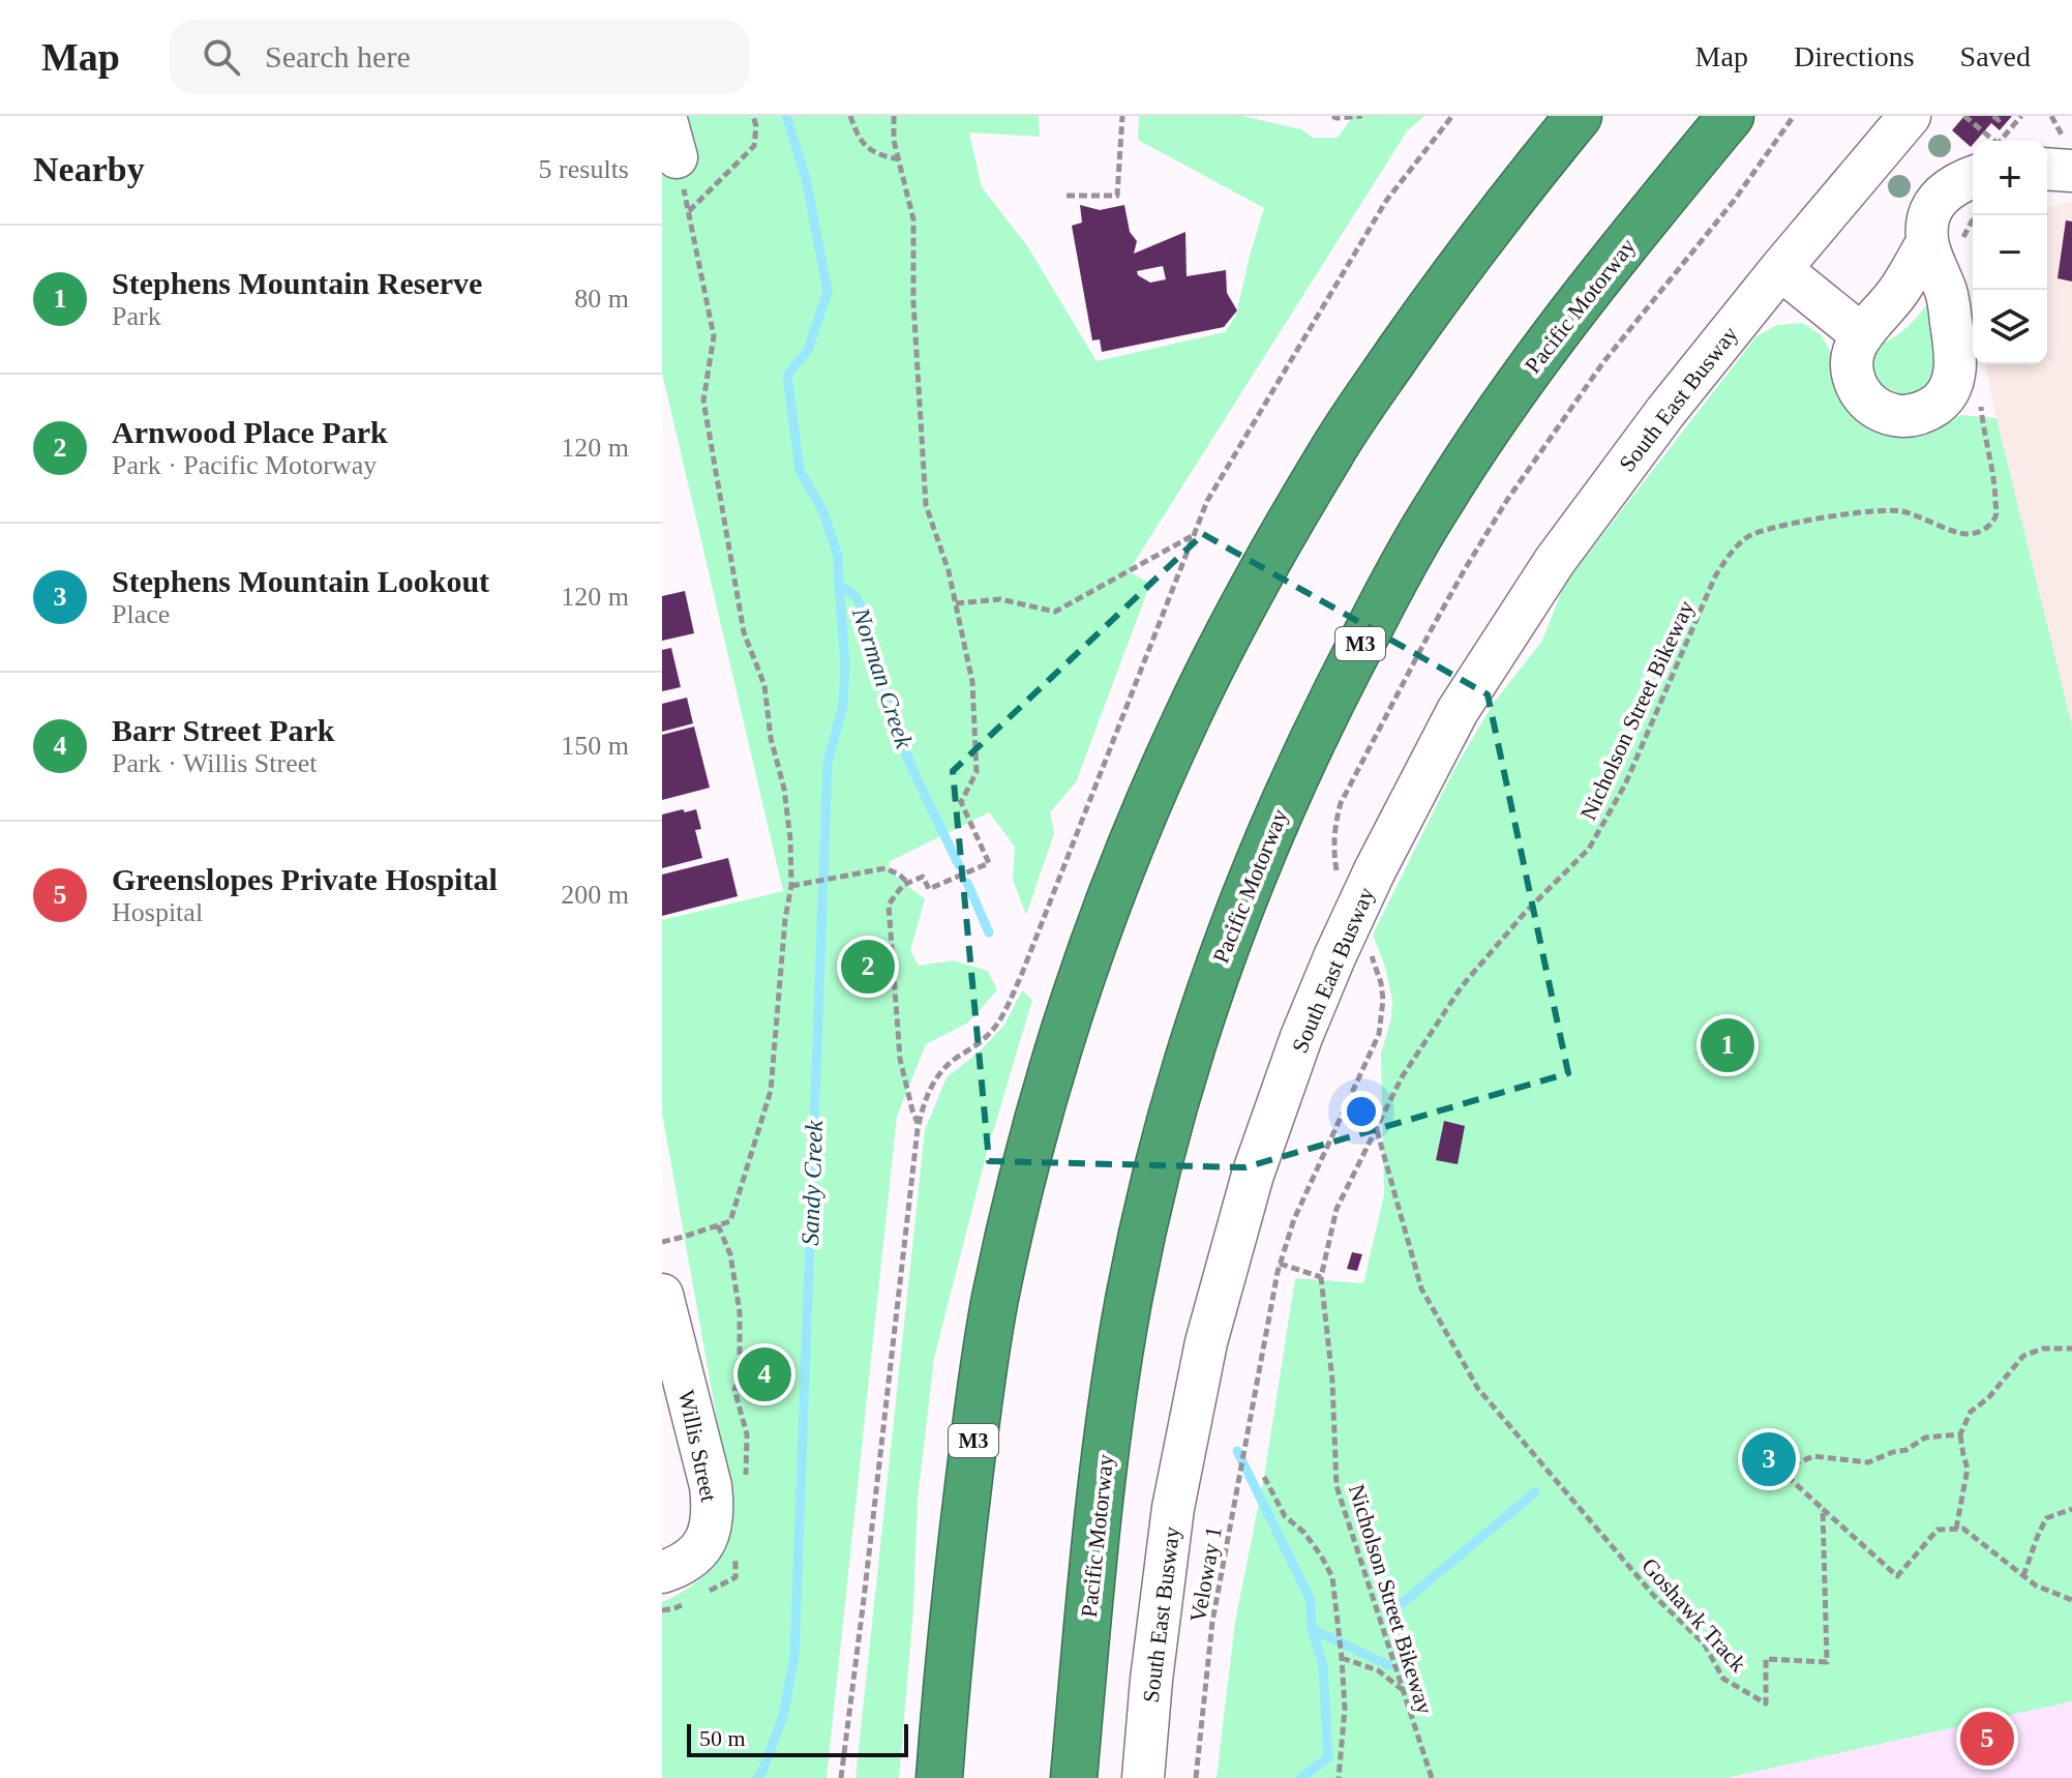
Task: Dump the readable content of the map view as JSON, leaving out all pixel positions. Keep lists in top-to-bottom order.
{
  "streets": {
    "highway": ["Pacific Motorway", "M3"],
    "street": ["South East Busway", "Willis Street"],
    "path": ["Nicholson Street Bikeway", "Veloway 1", "Goshawk Track"]
  },
  "crossings": [
    ["Nicholson Street Bikeway", "Goshawk Track"]
  ],
  "water": ["Norman Creek", "Sandy Creek"],
  "scale_bar": "50 m",
  "page": {
    "header": "Map",
    "search": "Search here",
    "nav": ["Map", "Directions", "Saved"],
    "heading": ["Nearby", "5 results"],
    "map_buttons": ["+", "−"],
    "list": [
      {
        "mark": "1",
        "name": "Stephens Mountain Reserve",
        "note": "Park",
        "value": "80 m"
      },
      {
        "mark": "2",
        "name": "Arnwood Place Park",
        "note": "Park · Pacific Motorway",
        "value": "120 m"
      },
      {
        "mark": "3",
        "name": "Stephens Mountain Lookout",
        "note": "Place",
        "value": "120 m"
      },
      {
        "mark": "4",
        "name": "Barr Street Park",
        "note": "Park · Willis Street",
        "value": "150 m"
      },
      {
        "mark": "5",
        "name": "Greenslopes Private Hospital",
        "note": "Hospital",
        "value": "200 m"
      }
    ],
    "pins": [
      "2",
      "1",
      "4",
      "3",
      "5"
    ],
    "scale": "50 m"
  }
}
